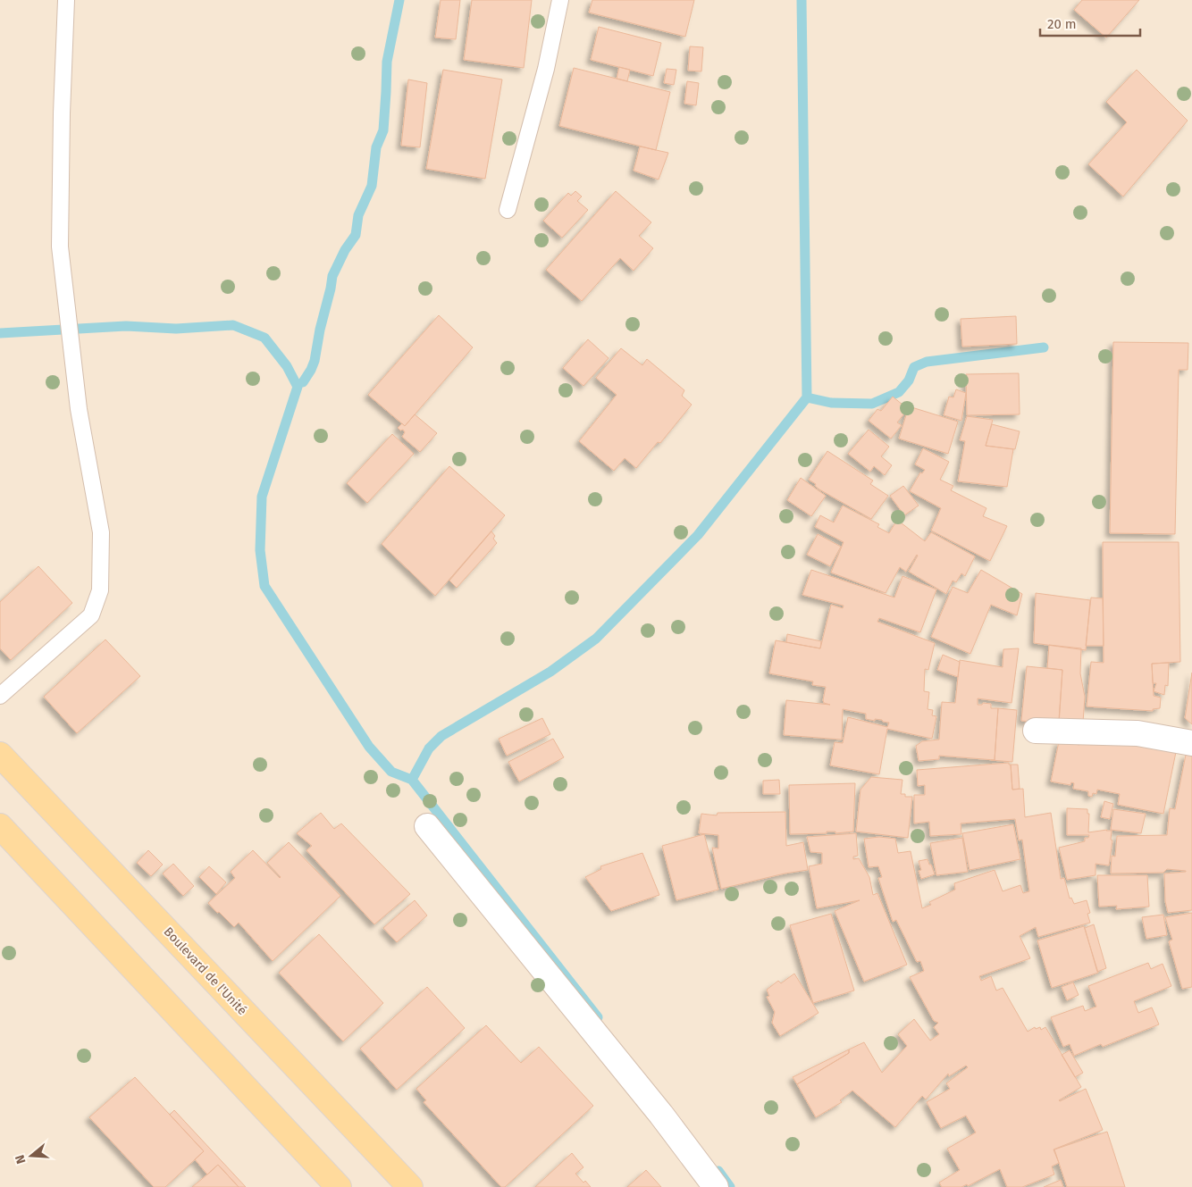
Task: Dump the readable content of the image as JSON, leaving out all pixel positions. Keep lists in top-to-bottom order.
{
  "streets": {
    "main road": ["Boulevard de l'Unité"]
  },
  "scale_bar": "20 m",
  "north": "left"
}
